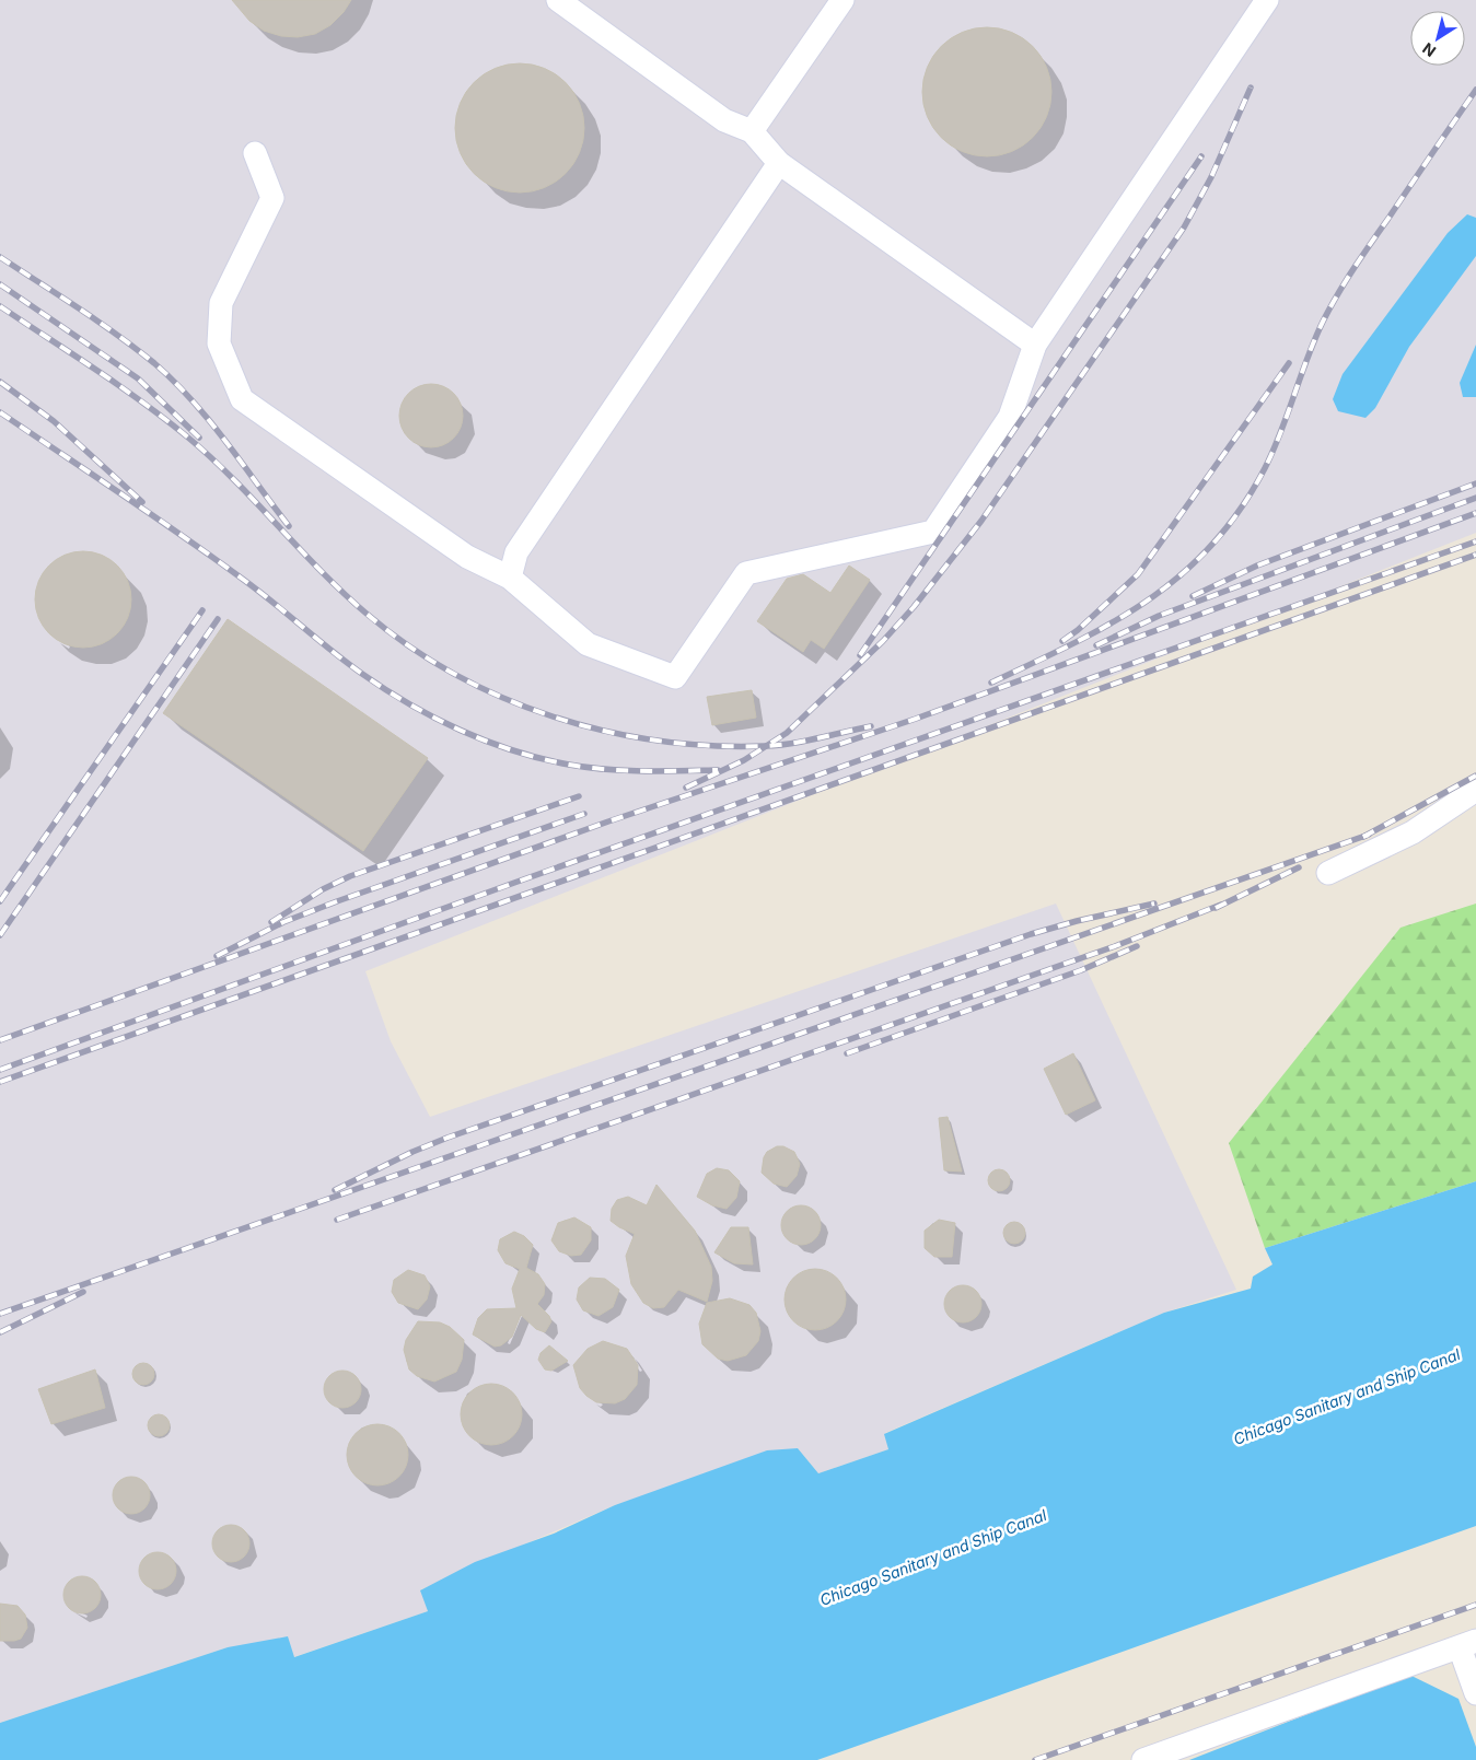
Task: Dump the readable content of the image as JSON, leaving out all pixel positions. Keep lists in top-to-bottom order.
{
  "water": ["Chicago Sanitary and Ship Canal"],
  "north": "bottom left"
}
